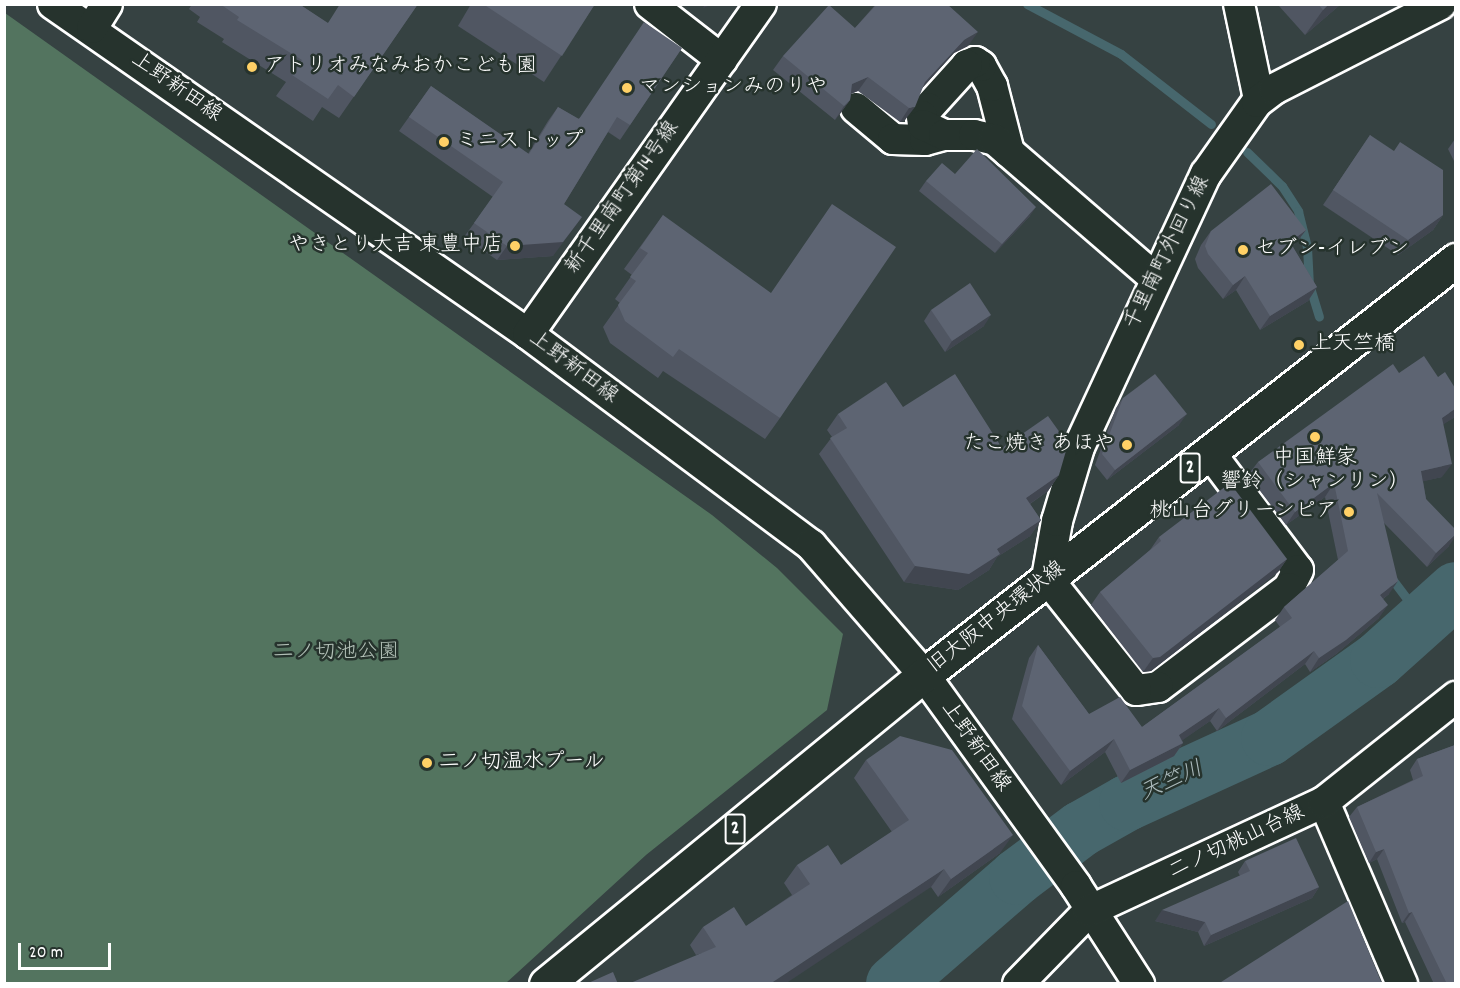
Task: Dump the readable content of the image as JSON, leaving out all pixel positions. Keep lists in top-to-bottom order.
{
  "streets": {
    "main road": ["2", "旧大阪中央環状線"],
    "street": [
      "上野新田線",
      "新千里南町第14号線",
      "千里南町外回り線",
      "二ノ切桃山台線"
    ]
  },
  "crossings": [
    ["上野新田線", "新千里南町第14号線"],
    ["上野新田線", "旧大阪中央環状線"],
    ["上野新田線", "二ノ切桃山台線"],
    ["千里南町外回り線", "旧大阪中央環状線"]
  ],
  "water": ["天竺川"],
  "parks": ["二ノ切池公園"],
  "places": [
    "アトリオみなみおかこども園",
    "マンションみのりや",
    "ミニストップ",
    "やきとり大吉 東豊中店",
    "セブン-イレブン",
    "上天竺橋",
    "中国鮮家 響鈴（シャンリン）",
    "たこ焼き あほや",
    "桃山台グリーンピア",
    "二ノ切温水プール"
  ],
  "scale_bar": "20 m"
}
